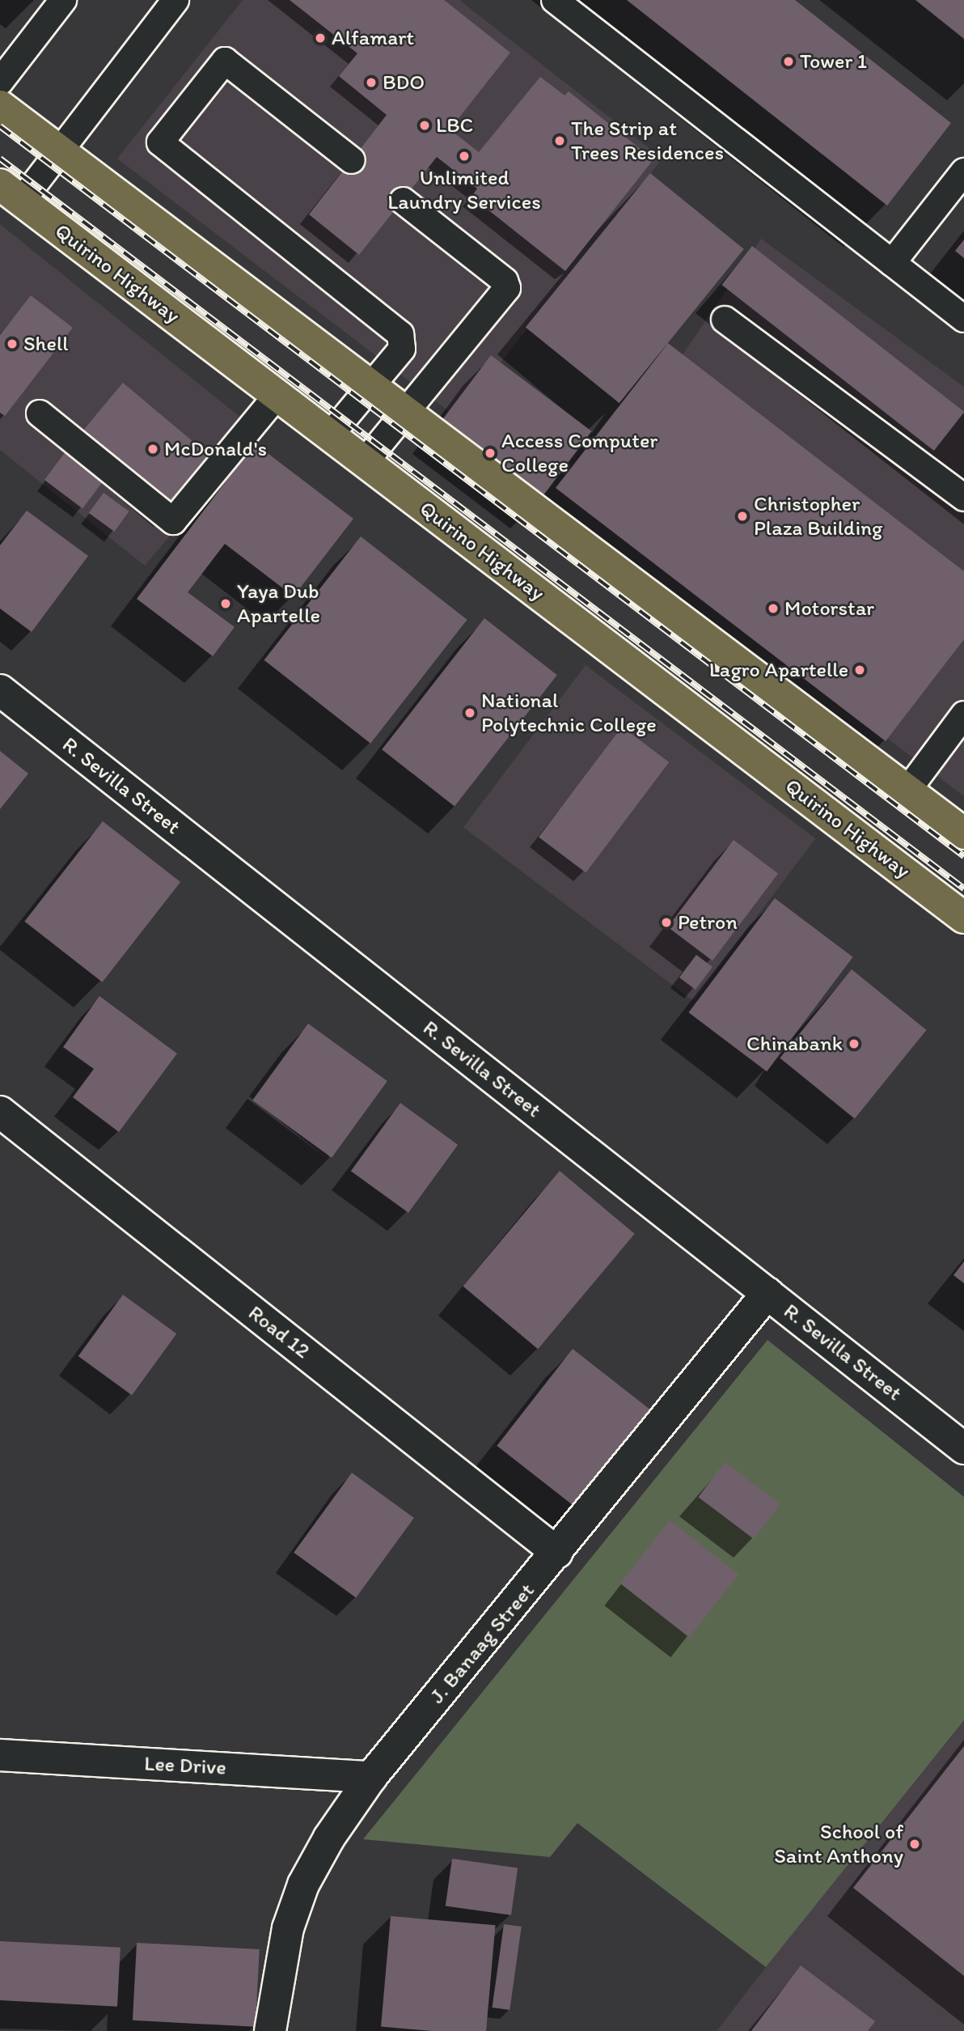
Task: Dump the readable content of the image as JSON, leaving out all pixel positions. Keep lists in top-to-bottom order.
{
  "streets": {
    "main road": ["Quirino Highway"],
    "street": [
      "R. Sevilla Street",
      "Road 12",
      "J. Banaag Street",
      "Lee Drive"
    ]
  },
  "crossings": [
    ["R. Sevilla Street", "J. Banaag Street"],
    ["Road 12", "J. Banaag Street"],
    ["J. Banaag Street", "Lee Drive"]
  ],
  "places": [
    "Alfamart",
    "Tower 1",
    "BDO",
    "LBC",
    "The Strip at Trees Residences",
    "Unlimited Laundry Services",
    "Shell",
    "McDonald's",
    "Access Computer College",
    "Christopher Plaza Building",
    "Yaya Dub Apartelle",
    "Motorstar",
    "Lagro Apartelle",
    "National Polytechnic College",
    "Petron",
    "Chinabank",
    "School of Saint Anthony"
  ]
}
